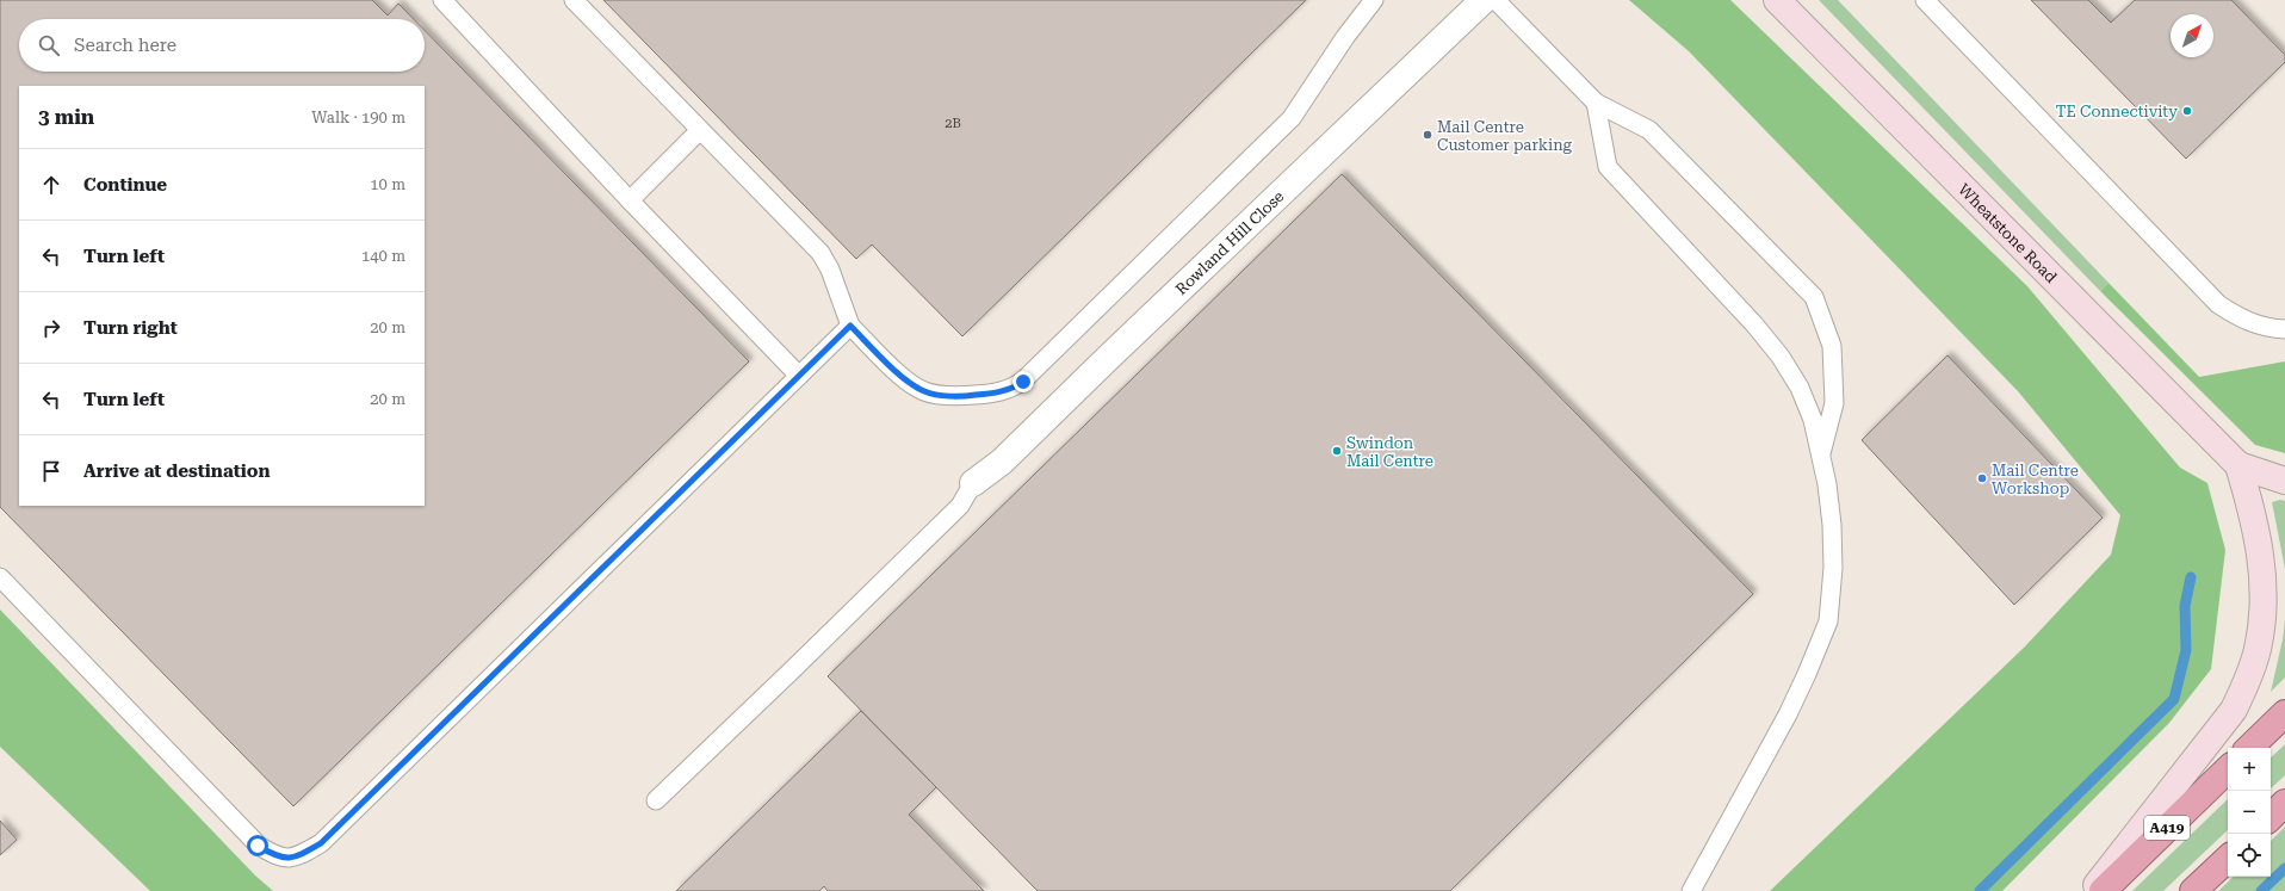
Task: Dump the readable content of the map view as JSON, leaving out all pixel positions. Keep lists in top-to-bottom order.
{
  "streets": {
    "highway": ["A419"],
    "main road": ["Wheatstone Road"],
    "street": ["Rowland Hill Close"]
  },
  "places": [
    "TE Connectivity",
    "Mail Centre Customer parking",
    "Swindon Mail Centre",
    "Mail Centre Workshop"
  ],
  "house_numbers": ["2B"],
  "north": "top right",
  "page": {
    "search": "Search here",
    "heading": ["3 min", "Walk · 190 m"],
    "list": [
      ["Continue", "10 m"],
      ["Turn left", "140 m"],
      ["Turn right", "20 m"],
      ["Turn left", "20 m"],
      "Arrive at destination"
    ],
    "map_buttons": ["+", "−"]
  }
}
